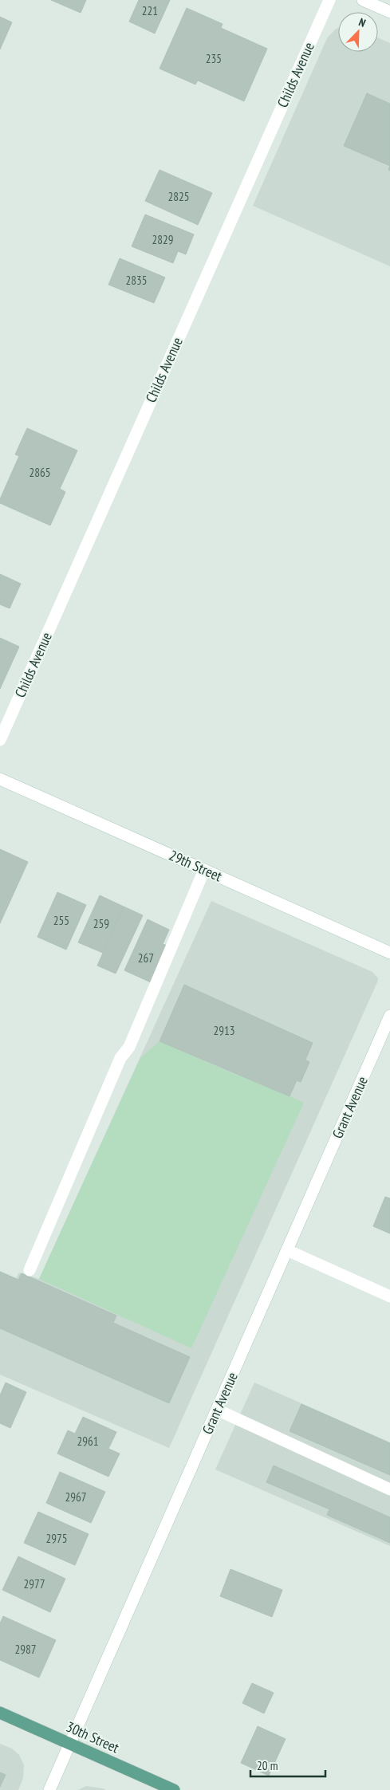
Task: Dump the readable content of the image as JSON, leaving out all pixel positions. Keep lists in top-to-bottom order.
{
  "streets": {
    "main road": ["30th Street"],
    "street": ["Childs Avenue", "29th Street", "Grant Avenue"]
  },
  "crossings": [
    ["Grant Avenue", "30th Street"]
  ],
  "house_numbers": [
    "221",
    "235",
    "2825",
    "2829",
    "2835",
    "2865",
    "255",
    "259",
    "267",
    "2913",
    "2961",
    "2967",
    "2975",
    "2977",
    "2987"
  ],
  "scale_bar": "20 m",
  "north": "top right"
}
